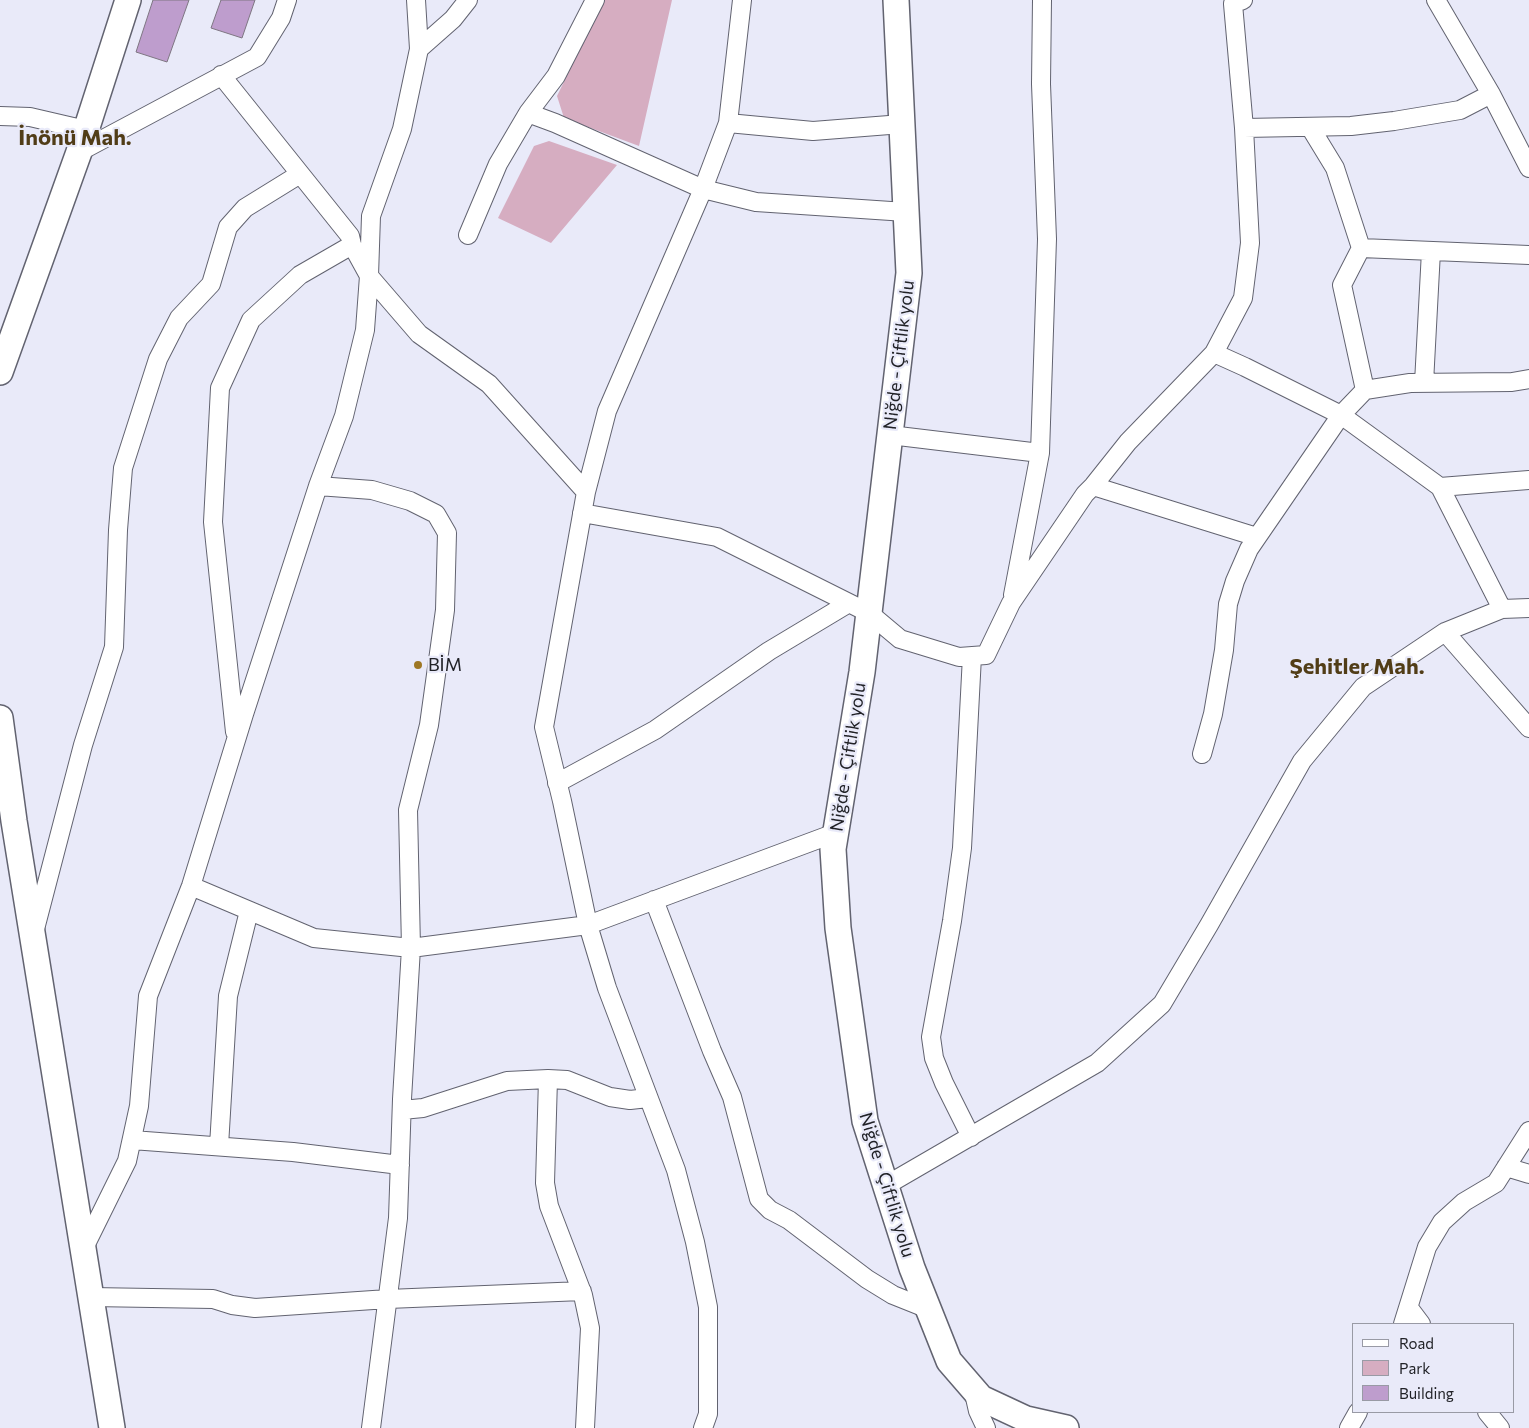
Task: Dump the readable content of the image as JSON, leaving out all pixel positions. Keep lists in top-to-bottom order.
{
  "streets": {
    "main road": ["Niğde - Çiftlik yolu"]
  },
  "districts": ["İnönü Mah.", "Şehitler Mah."],
  "places": ["BİM"],
  "legend": ["Road", "Park", "Building"]
}
